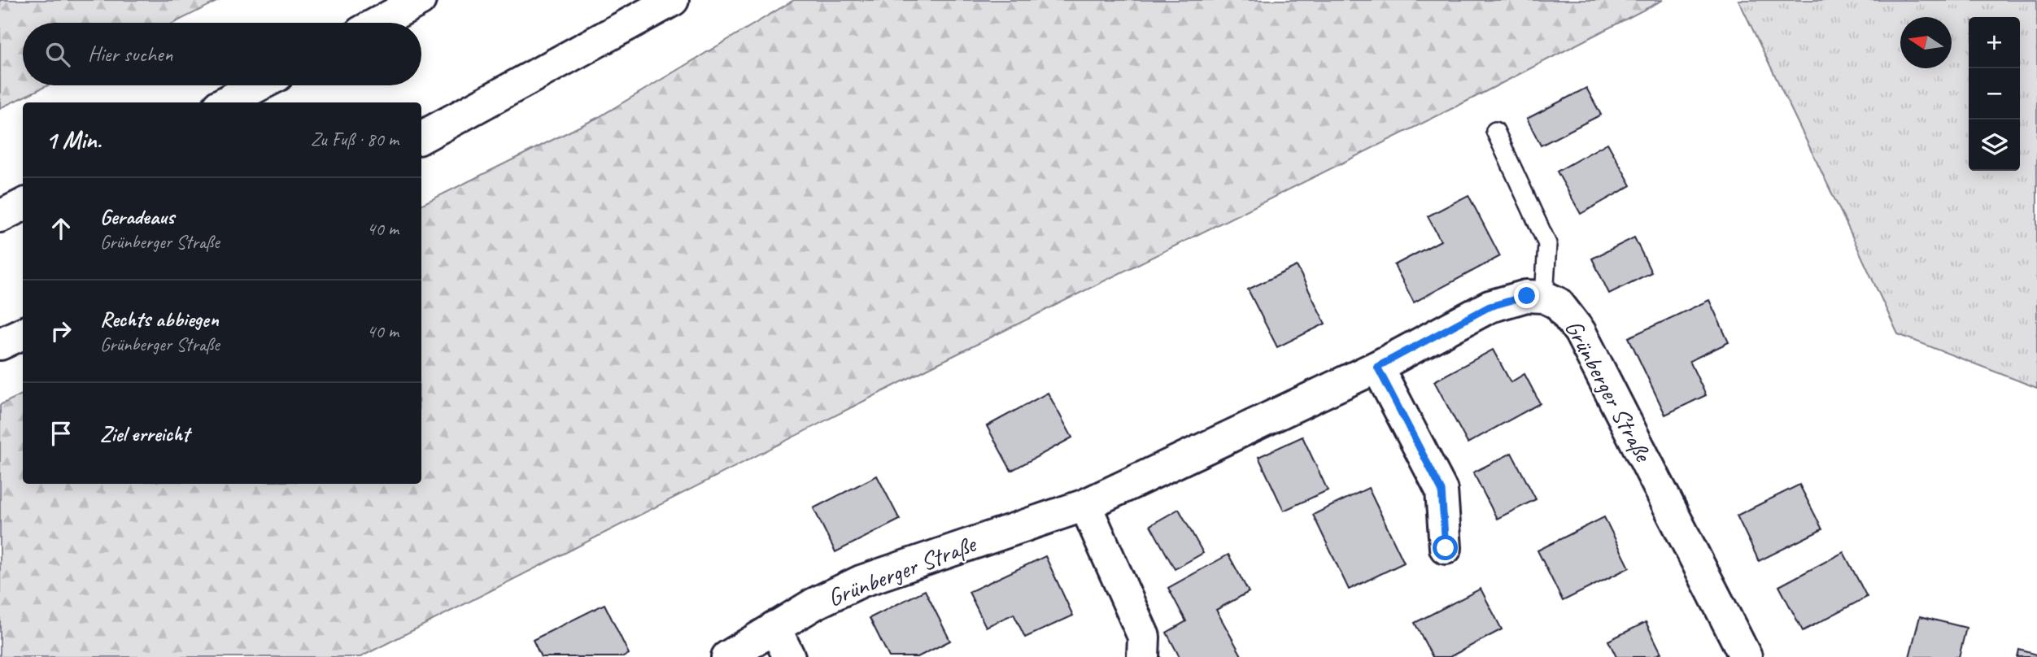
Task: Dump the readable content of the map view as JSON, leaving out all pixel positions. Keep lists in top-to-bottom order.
{
  "streets": {
    "main road": ["Grünberger Straße"]
  },
  "north": "left",
  "page": {
    "map_buttons": ["+", "−"],
    "search": "Hier suchen",
    "heading": ["1 Min.", "Zu Fuß · 80 m"],
    "list": [
      ["Geradeaus", "Grünberger Straße", "40 m"],
      ["Rechts abbiegen", "Grünberger Straße", "40 m"],
      "Ziel erreicht"
    ]
  }
}
